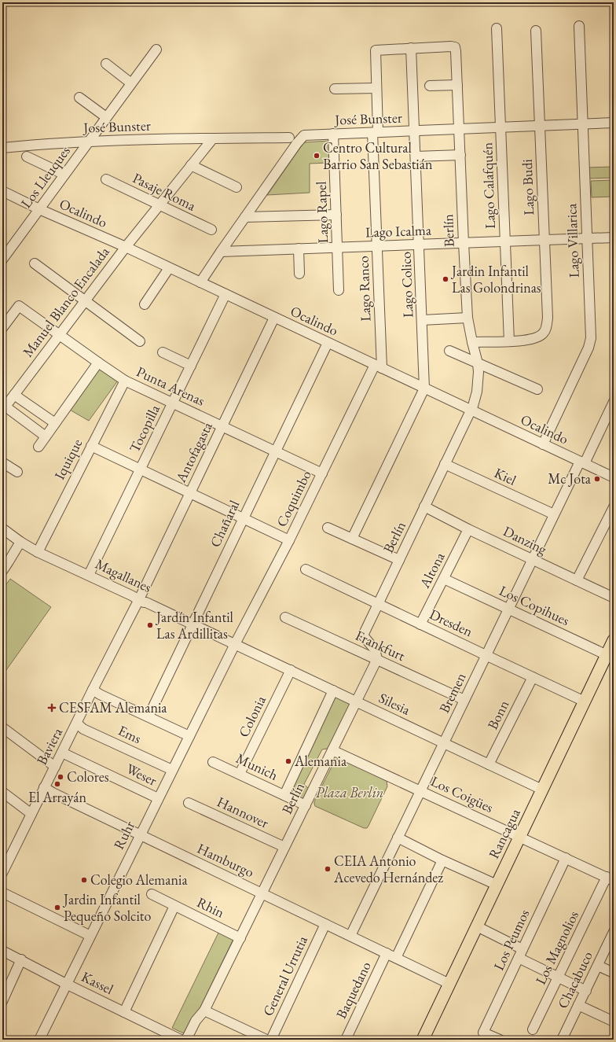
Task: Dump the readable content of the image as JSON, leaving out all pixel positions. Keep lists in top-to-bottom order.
{
  "streets": {
    "main road": ["Rancagua"],
    "street": [
      "José Bunster",
      "Los Lleuques",
      "Lago Calafquén",
      "Lago Budi",
      "Pasaje Roma",
      "Lago Rapel",
      "Ocalindo",
      "Berlín",
      "Lago Icalma",
      "Lago Villarica",
      "Lago Colico",
      "Lago Ranco",
      "Manuel Blanco Encalada",
      "Punta Arenas",
      "Tocopilla",
      "Antofagasta",
      "Iquique",
      "Kiel",
      "Coquimbo",
      "Chañaral",
      "Danzing",
      "Altona",
      "Magallanes",
      "Los Copihues",
      "Dresden",
      "Frankfurt",
      "Bremen",
      "Silesia",
      "Bonn",
      "Colonia",
      "Ems",
      "Baviera",
      "Munich",
      "Weser",
      "Los Coigües",
      "Hannover",
      "Ruhr",
      "Hamburgo",
      "Rhin",
      "Los Peumos",
      "Los Magnolios",
      "General Urrutia",
      "Chacabuco",
      "Kassel",
      "Baquedano"
    ]
  },
  "crossings": [
    ["José Bunster", "Los Lleuques"],
    ["José Bunster", "Lago Calafquén"],
    ["José Bunster", "Lago Budi"],
    ["José Bunster", "Lago Rapel"],
    ["José Bunster", "Ocalindo"],
    ["José Bunster", "Berlín"],
    ["José Bunster", "Lago Icalma"],
    ["José Bunster", "Lago Villarica"],
    ["José Bunster", "Lago Colico"],
    ["José Bunster", "Lago Ranco"],
    ["José Bunster", "Manuel Blanco Encalada"],
    ["Los Lleuques", "Ocalindo"],
    ["Lago Calafquén", "Lago Budi"],
    ["Lago Calafquén", "Lago Icalma"],
    ["Lago Budi", "Lago Icalma"],
    ["Pasaje Roma", "Manuel Blanco Encalada"],
    ["Lago Rapel", "Lago Icalma"],
    ["Ocalindo", "Berlín"],
    ["Ocalindo", "Lago Villarica"],
    ["Ocalindo", "Lago Colico"],
    ["Ocalindo", "Lago Ranco"],
    ["Ocalindo", "Manuel Blanco Encalada"],
    ["Ocalindo", "Tocopilla"],
    ["Ocalindo", "Antofagasta"],
    ["Ocalindo", "Coquimbo"],
    ["Ocalindo", "Chañaral"],
    ["Ocalindo", "Bremen"],
    ["Berlín", "Lago Icalma"],
    ["Berlín", "Lago Colico"],
    ["Berlín", "Lago Ranco"],
    ["Berlín", "Kiel"],
    ["Berlín", "Danzing"],
    ["Berlín", "Dresden"],
    ["Berlín", "Frankfurt"],
    ["Berlín", "Silesia"],
    ["Berlín", "Munich"],
    ["Berlín", "Los Coigües"],
    ["Berlín", "Hannover"],
    ["Berlín", "Hamburgo"],
    ["Berlín", "Rhin"],
    ["Lago Icalma", "Lago Villarica"],
    ["Lago Icalma", "Lago Colico"],
    ["Lago Icalma", "Lago Ranco"],
    ["Lago Colico", "Lago Ranco"],
    ["Lago Ranco", "Coquimbo"],
    ["Manuel Blanco Encalada", "Punta Arenas"],
    ["Punta Arenas", "Tocopilla"],
    ["Punta Arenas", "Antofagasta"],
    ["Punta Arenas", "Iquique"],
    ["Punta Arenas", "Coquimbo"],
    ["Punta Arenas", "Chañaral"],
    ["Tocopilla", "Magallanes"],
    ["Antofagasta", "Magallanes"],
    ["Antofagasta", "Baviera"],
    ["Iquique", "Magallanes"],
    ["Kiel", "Bremen"],
    ["Coquimbo", "Magallanes"],
    ["Coquimbo", "Silesia"],
    ["Coquimbo", "Ruhr"],
    ["Chañaral", "Magallanes"],
    ["Danzing", "Altona"],
    ["Danzing", "Bremen"],
    ["Altona", "Los Copihues"],
    ["Altona", "Dresden"],
    ["Magallanes", "Silesia"],
    ["Magallanes", "Baviera"],
    ["Magallanes", "Ruhr"],
    ["Los Copihues", "Bremen"],
    ["Los Copihues", "Rancagua"],
    ["Dresden", "Bremen"],
    ["Dresden", "Bonn"],
    ["Dresden", "Rancagua"],
    ["Frankfurt", "Bremen"],
    ["Bremen", "Silesia"],
    ["Bremen", "Los Coigües"],
    ["Bremen", "Hamburgo"],
    ["Silesia", "Bonn"],
    ["Silesia", "Colonia"],
    ["Silesia", "Rancagua"],
    ["Silesia", "Ruhr"],
    ["Colonia", "Munich"],
    ["Ems", "Baviera"],
    ["Ems", "Ruhr"],
    ["Baviera", "Weser"],
    ["Baviera", "Hamburgo"],
    ["Weser", "Ruhr"],
    ["Los Coigües", "Rancagua"],
    ["Los Coigües", "Los Peumos"],
    ["Los Coigües", "Los Magnolios"],
    ["Rancagua", "Hamburgo"],
    ["Ruhr", "Hamburgo"],
    ["Ruhr", "Kassel"],
    ["Hamburgo", "General Urrutia"],
    ["Hamburgo", "Baquedano"]
  ],
  "parks": ["Plaza Berlin"],
  "places": {
    "other": [
      "Centro Cultural Barrio San Sebastián",
      "Jardin Infantil Las Golondrinas",
      "Mc Jota",
      "Jardín Infantil Las Ardillitas",
      "Alemania",
      "Colores",
      "El Arrayán",
      "CEIA Antonio Acevedo Hernández",
      "Colegio Alemania",
      "Jardin Infantil Pequeño Solcito"
    ],
    "health": ["CESFAM Alemania"]
  }
}
